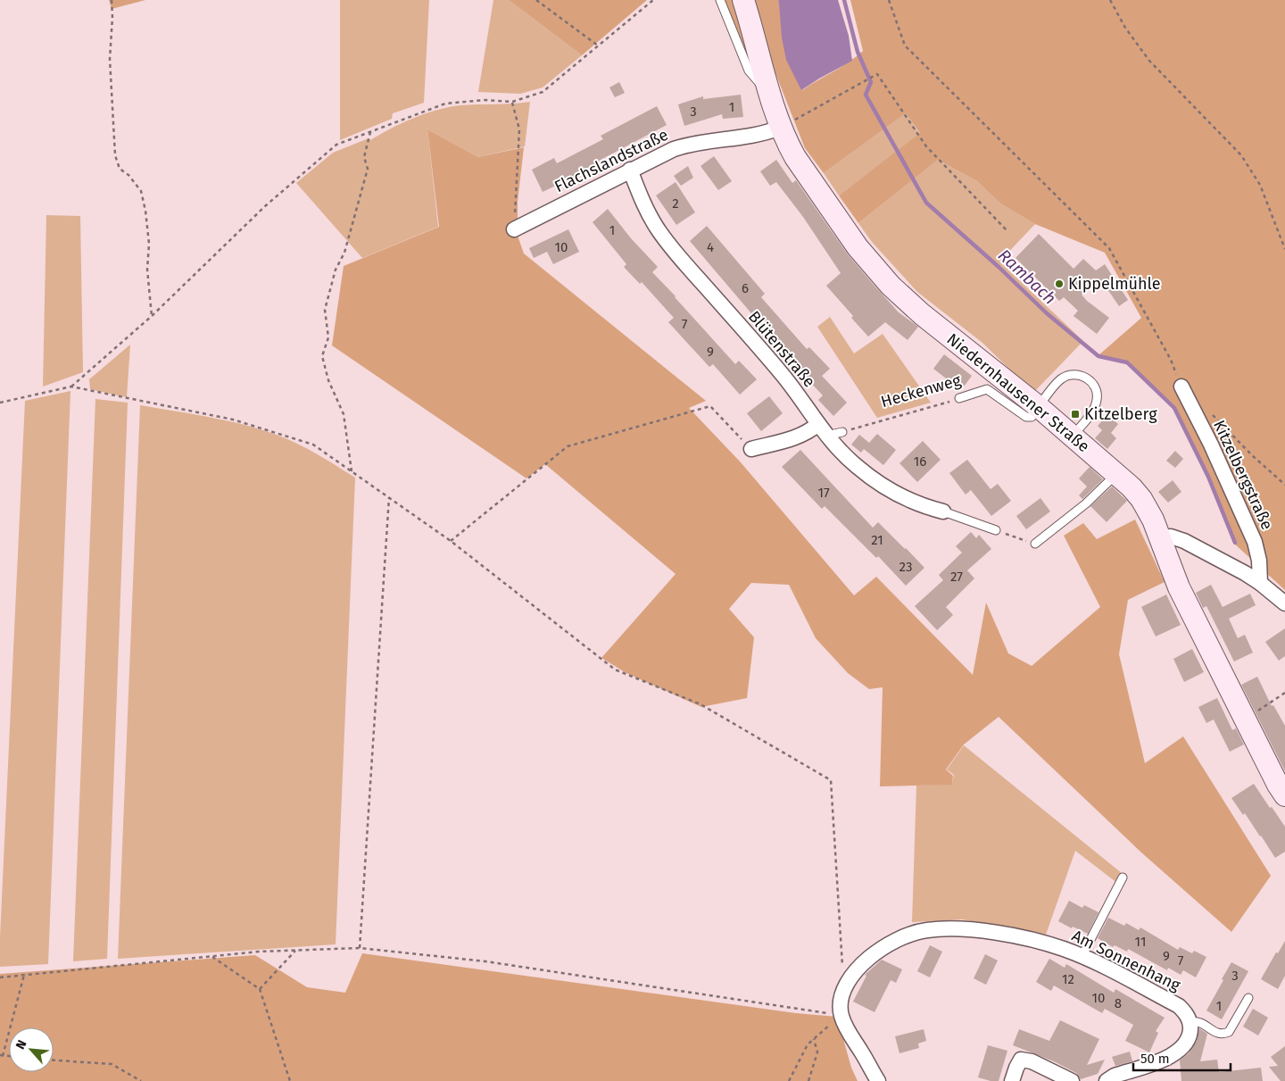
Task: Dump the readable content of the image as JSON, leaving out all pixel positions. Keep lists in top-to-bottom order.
{
  "streets": {
    "main road": ["Niedernhausener Straße"],
    "street": [
      "Flachslandstraße",
      "Blütenstraße",
      "Kitzelbergstraße",
      "Am Sonnenhang"
    ],
    "lane": ["Heckenweg"]
  },
  "crossings": [
    ["Flachslandstraße", "Blütenstraße"],
    ["Flachslandstraße", "Niedernhausener Straße"],
    ["Heckenweg", "Niedernhausener Straße"]
  ],
  "water": ["Rambach"],
  "places": {
    "other": ["Kippelmühle"],
    "transit": ["Kitzelberg"]
  },
  "house_numbers": [
    "1",
    "3",
    "2",
    "1",
    "10",
    "4",
    "6",
    "7",
    "9",
    "16",
    "17",
    "21",
    "23",
    "27",
    "11",
    "9",
    "7",
    "3",
    "12",
    "10",
    "8",
    "1"
  ],
  "scale_bar": "50 m",
  "north": "top left"
}
